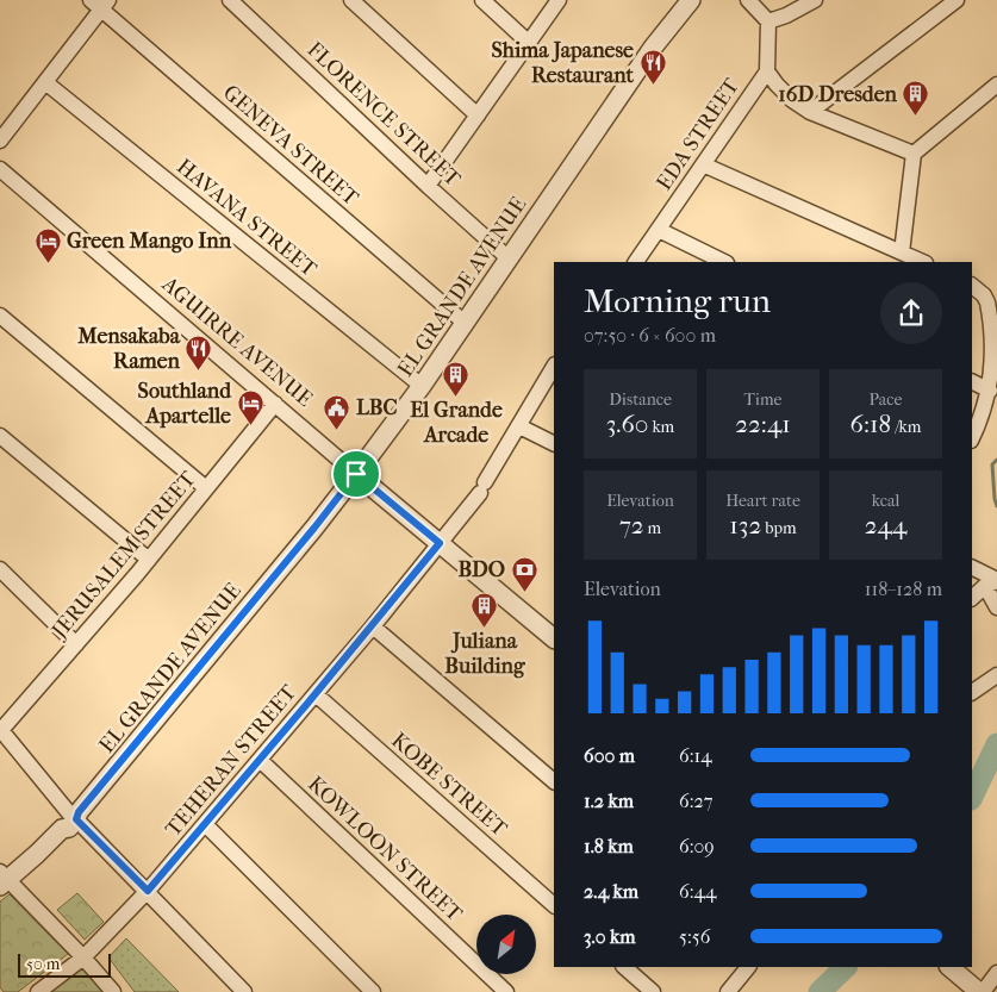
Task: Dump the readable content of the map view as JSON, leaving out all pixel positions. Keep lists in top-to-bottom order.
{
  "streets": {
    "street": [
      "FLORENCE STREET",
      "EDA STREET",
      "GENEVA STREET",
      "HAVANA STREET",
      "EL GRANDE AVENUE",
      "AGUIRRE AVENUE",
      "JERUSALEM STREET",
      "TEHERAN STREET",
      "KOBE STREET",
      "KOWLOON STREET"
    ]
  },
  "crossings": [
    ["FLORENCE STREET", "EL GRANDE AVENUE"],
    ["GENEVA STREET", "EL GRANDE AVENUE"],
    ["HAVANA STREET", "EL GRANDE AVENUE"],
    ["EL GRANDE AVENUE", "AGUIRRE AVENUE"],
    ["AGUIRRE AVENUE", "JERUSALEM STREET"],
    ["AGUIRRE AVENUE", "TEHERAN STREET"],
    ["TEHERAN STREET", "KOBE STREET"],
    ["TEHERAN STREET", "KOWLOON STREET"]
  ],
  "places": {
    "restaurant": ["Shima Japanese Restaurant", "Mensakaba Ramen"],
    "building": ["16D Dresden", "El Grande Arcade", "Juliana Building"],
    "hotel": ["Green Mango Inn", "Southland Apartelle"],
    "public building": ["LBC"],
    "bank": ["BDO"]
  },
  "scale_bar": "50 m",
  "north": "top right",
  "page": {
    "heading": ["Morning run", "07:50 · 6 × 600 m"],
    "stats": [
      ["Distance", "3.60 km"],
      ["Time", "22:41"],
      ["Pace", "6:18 /km"],
      ["Elevation", "72 m"],
      ["Heart rate", "132 bpm"],
      ["kcal", "244"]
    ],
    "chart": ["Elevation", "118–128 m"],
    "list": [
      {
        "name": "600 m",
        "note": "6:14"
      },
      {
        "name": "1.2 km",
        "note": "6:27"
      },
      {
        "name": "1.8 km",
        "note": "6:09"
      },
      {
        "name": "2.4 km",
        "note": "6:44"
      },
      {
        "name": "3.0 km",
        "note": "5:56"
      }
    ],
    "scale": "50 m"
  }
}
